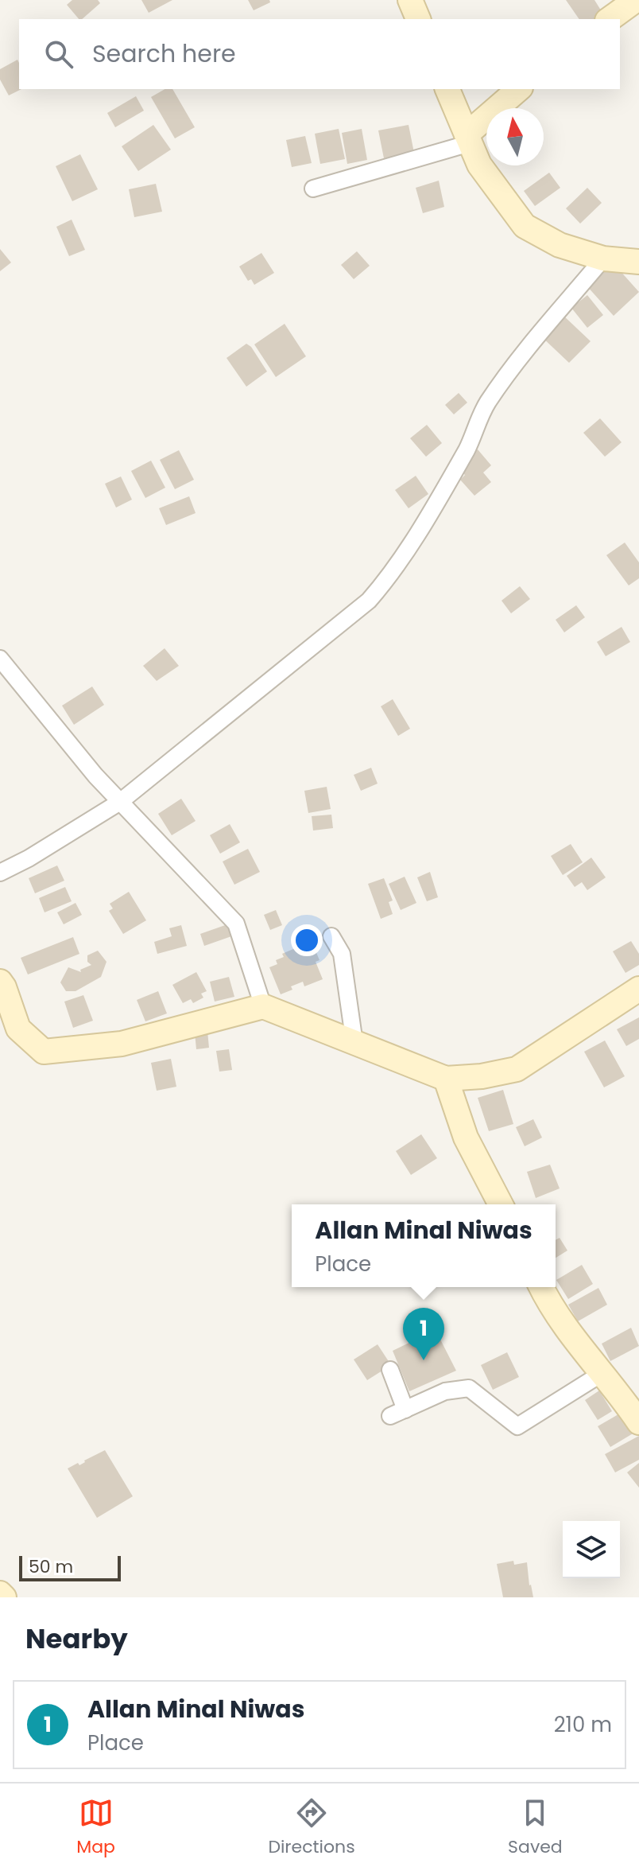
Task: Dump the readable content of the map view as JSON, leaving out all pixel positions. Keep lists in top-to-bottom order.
{
  "scale_bar": "50 m",
  "north": "top",
  "page": {
    "search": "Search here",
    "popup": ["Allan Minal Niwas", "Place"],
    "pins": "1",
    "scale": "50 m",
    "heading": "Nearby",
    "list": [
      {
        "mark": "1",
        "name": "Allan Minal Niwas",
        "note": "Place",
        "value": "210 m"
      }
    ],
    "nav": ["Map", "Directions", "Saved"]
  }
}
